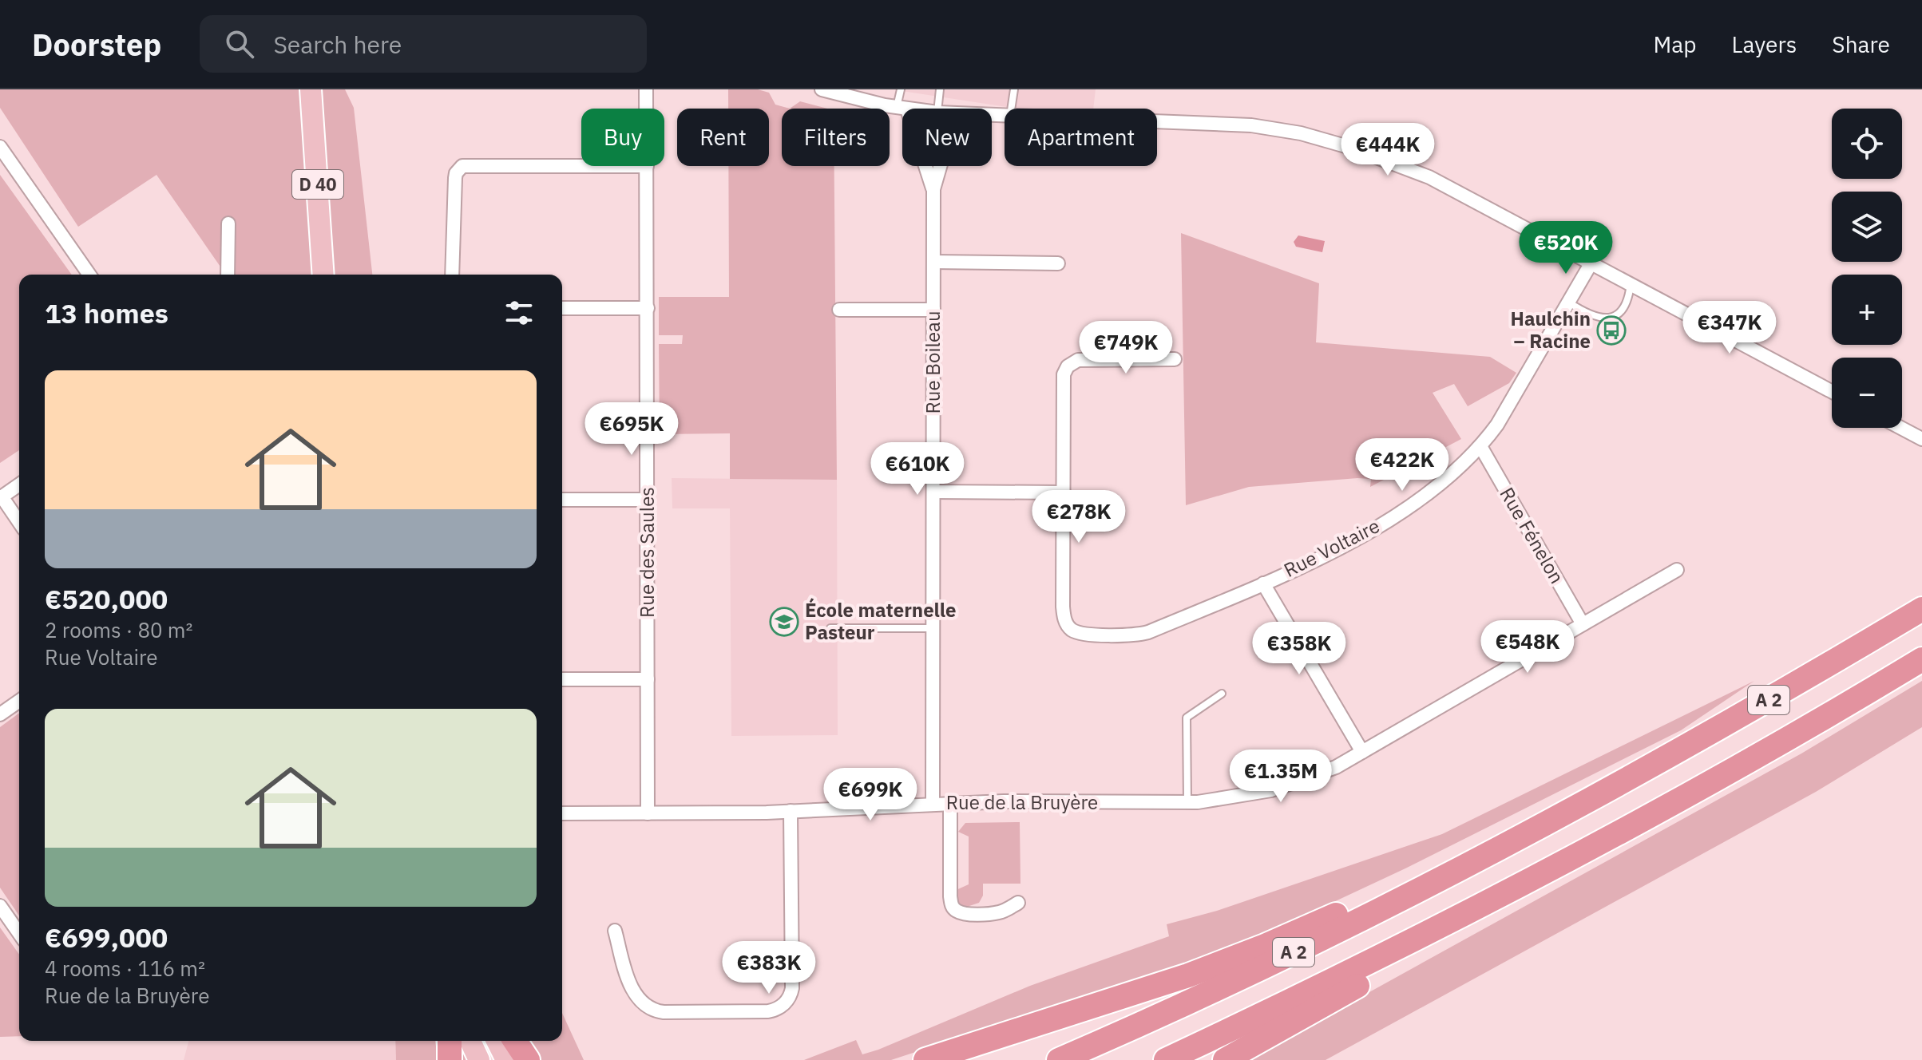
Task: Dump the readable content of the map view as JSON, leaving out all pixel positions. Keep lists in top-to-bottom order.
{
  "streets": {
    "highway": ["A 2"],
    "main road": ["D 40"],
    "street": [
      "Rue Boileau",
      "Rue Fénelon",
      "Rue Voltaire",
      "Rue des Saules",
      "Rue de la Bruyère"
    ]
  },
  "crossings": [
    ["Rue Boileau", "Rue de la Bruyère"],
    ["Rue Fénelon", "Rue Voltaire"],
    ["Rue Fénelon", "Rue de la Bruyère"],
    ["Rue des Saules", "Rue de la Bruyère"]
  ],
  "places": {
    "bus stop": ["Haulchin – Racine"],
    "school or university": ["École maternelle Pasteur"]
  },
  "page": {
    "header": "Doorstep",
    "search": "Search here",
    "nav": ["Map", "Layers", "Share"],
    "map_buttons": ["+", "−"],
    "chip": [
      "Buy",
      "Rent",
      "Filters",
      "New",
      "Apartment"
    ],
    "price": [
      "€444K",
      "€520K",
      "€347K",
      "€749K",
      "€695K",
      "€422K",
      "€610K",
      "€278K",
      "€548K",
      "€358K",
      "€1.35M",
      "€699K",
      "€383K"
    ],
    "heading": "13 homes",
    "list": [
      {
        "name": "€520,000",
        "note": "2 rooms · 80 m² · Rue Voltaire"
      },
      {
        "name": "€699,000",
        "note": "4 rooms · 116 m² · Rue de la Bruyère"
      }
    ]
  }
}
